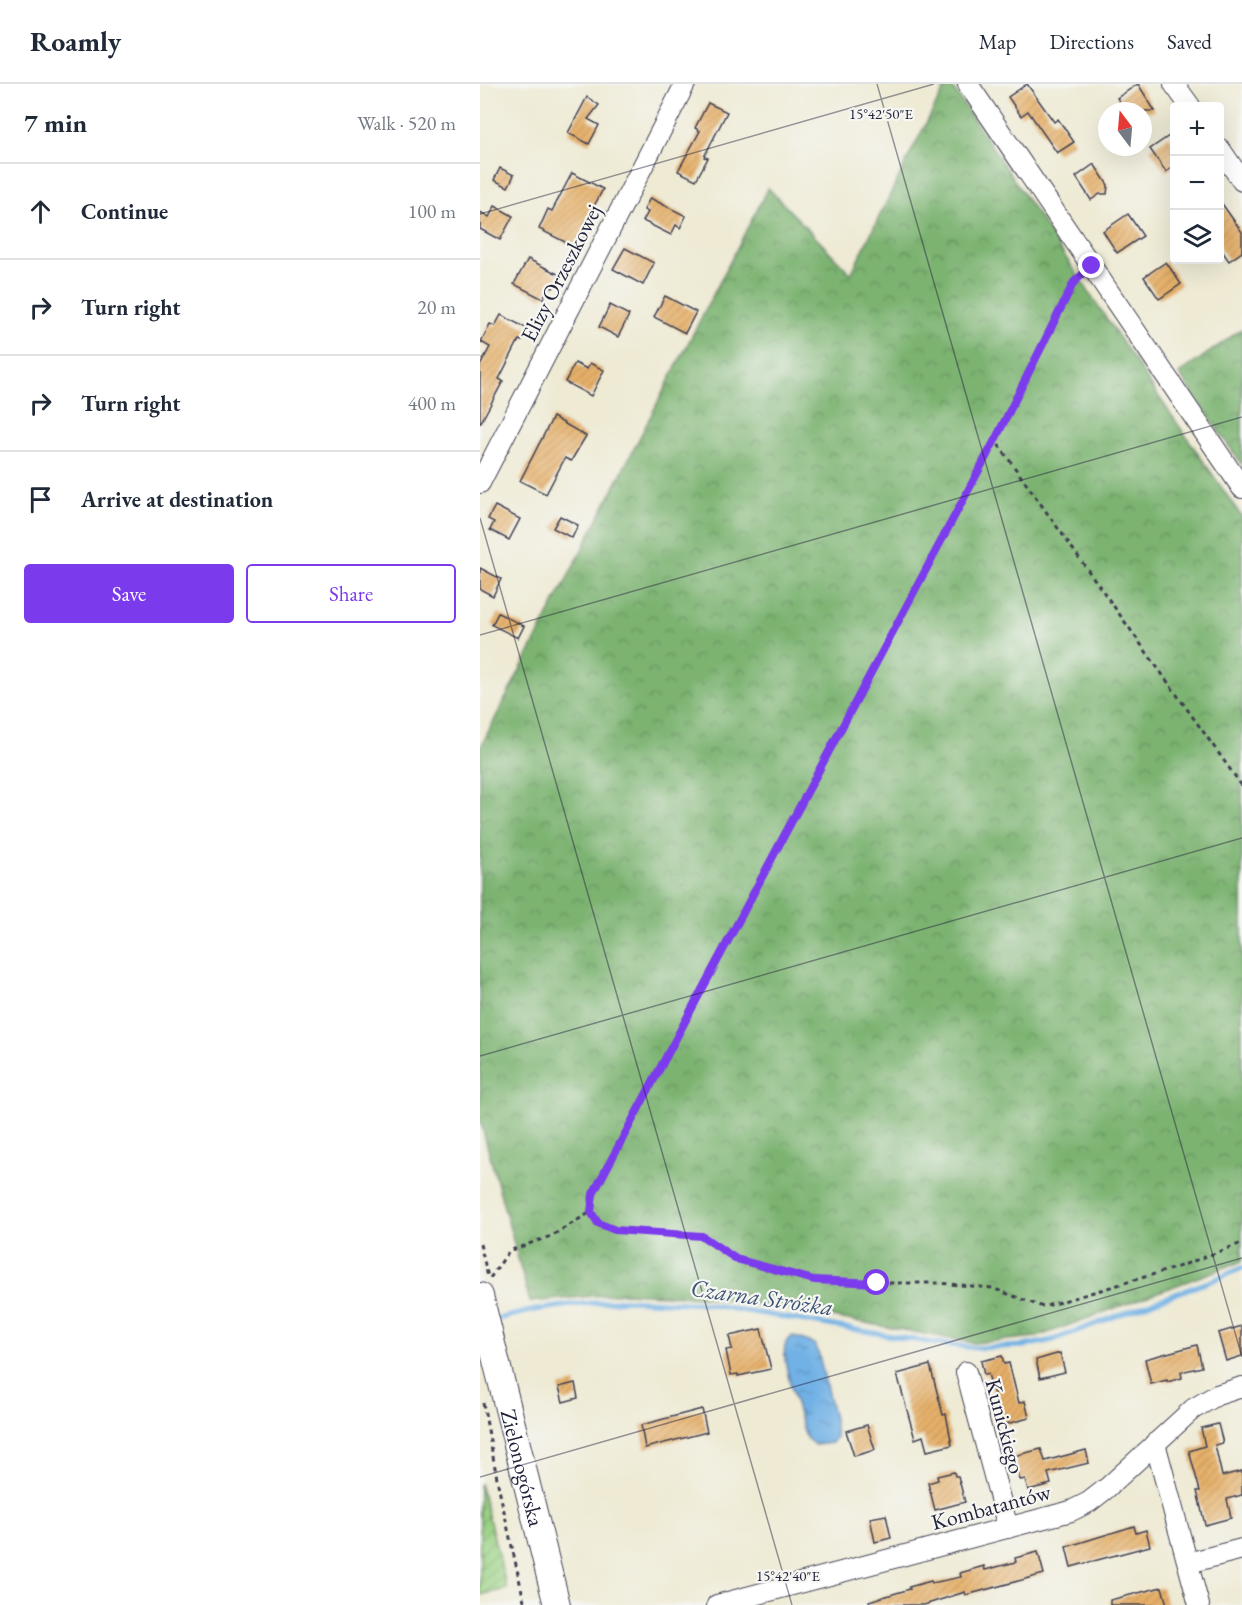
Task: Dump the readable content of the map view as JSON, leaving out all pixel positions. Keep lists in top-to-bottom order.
{
  "streets": {
    "street": [
      "Elizy Orzeszkowej",
      "Kunickiego",
      "Zielonogórska",
      "Kombatantów"
    ]
  },
  "crossings": [
    ["Kunickiego", "Kombatantów"]
  ],
  "water": ["Czarna Stróżka"],
  "north": "top",
  "page": {
    "header": "Roamly",
    "nav": ["Map", "Directions", "Saved"],
    "heading": ["7 min", "Walk · 520 m"],
    "map_buttons": ["+", "−"],
    "list": [
      ["Continue", "100 m"],
      ["Turn right", "20 m"],
      ["Turn right", "400 m"],
      "Arrive at destination"
    ],
    "buttons": ["Save", "Share"]
  },
  "coordinates": ["15°42'50\"E", "15°42'40\"E"]
}
